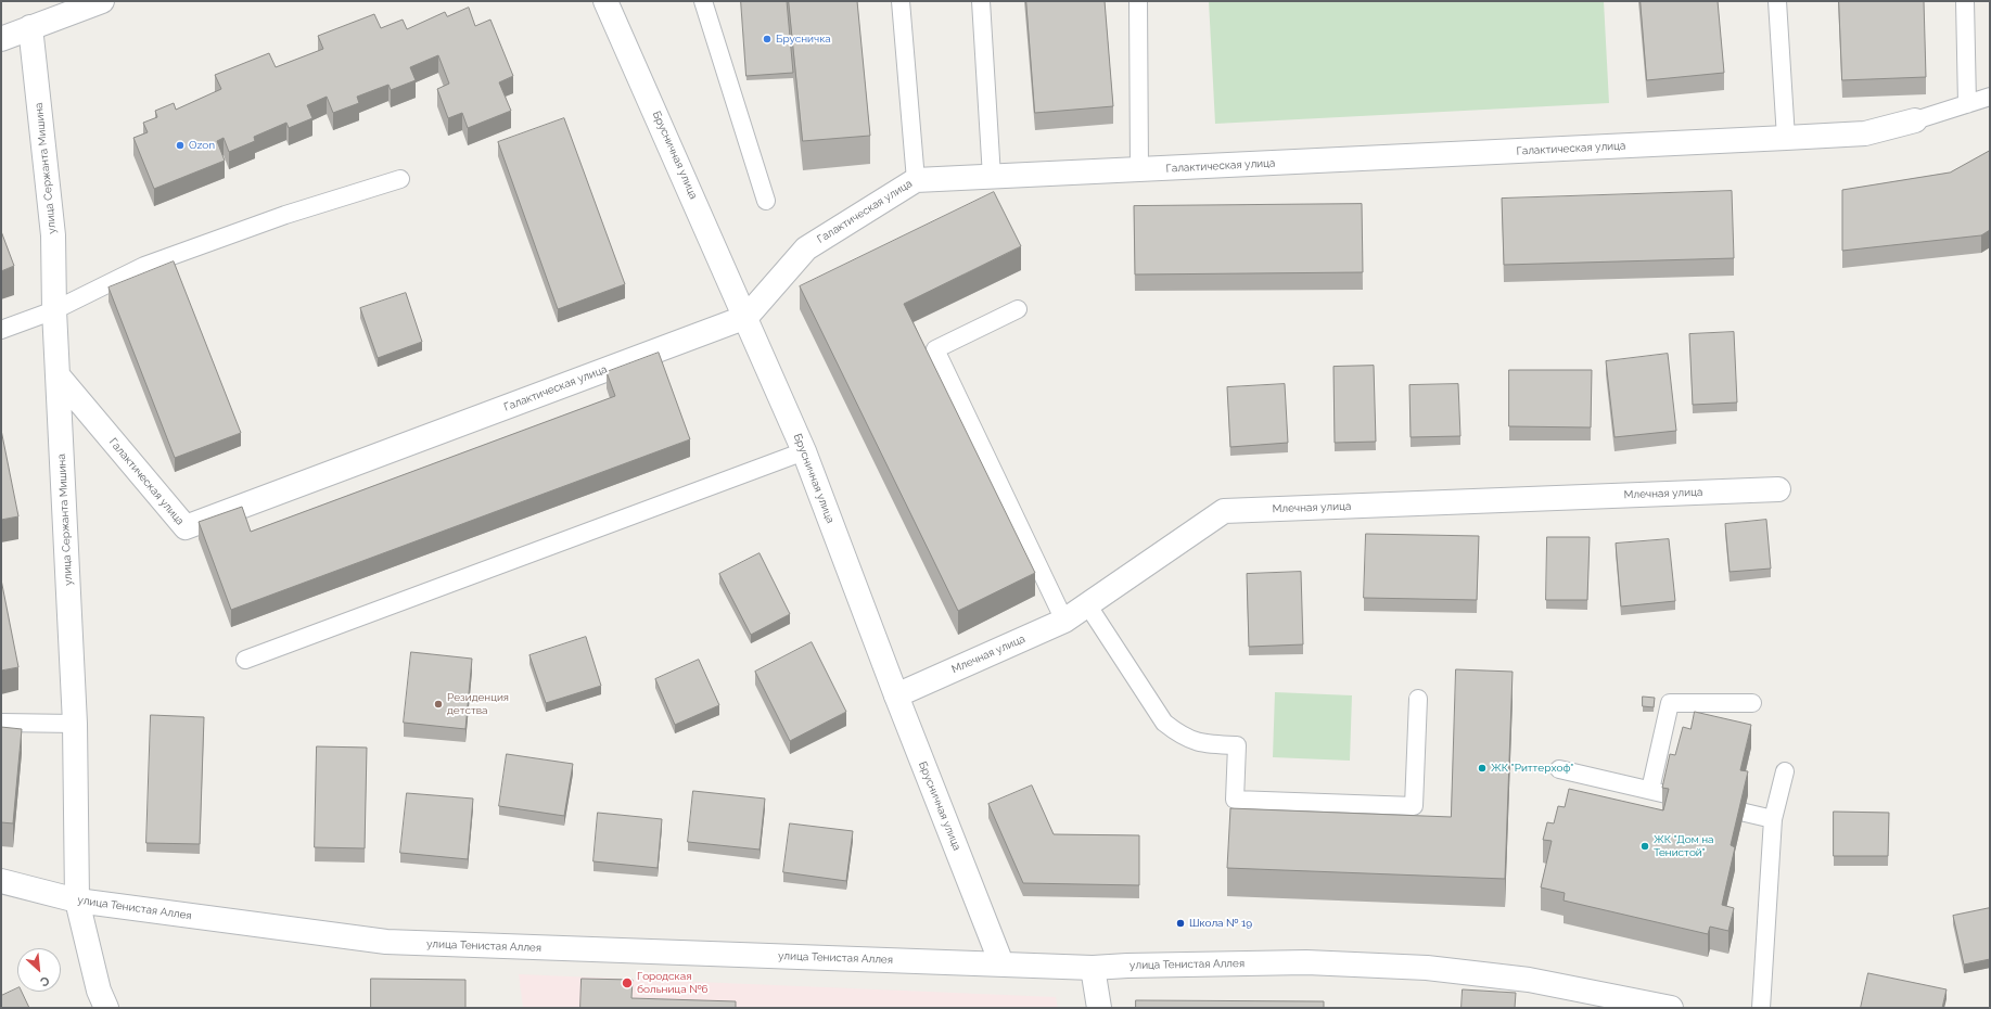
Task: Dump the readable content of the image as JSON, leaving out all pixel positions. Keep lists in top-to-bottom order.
{
  "streets": {
    "street": [
      "Галактическая улица",
      "Брусничная улица",
      "улица Сержанта Мишина",
      "Млечная улица",
      "улица Тенистая Аллея"
    ]
  },
  "crossings": [
    ["Галактическая улица", "Брусничная улица"],
    ["Галактическая улица", "улица Сержанта Мишина"],
    ["Брусничная улица", "Млечная улица"],
    ["Брусничная улица", "улица Тенистая Аллея"],
    ["улица Сержанта Мишина", "улица Тенистая Аллея"]
  ],
  "places": [
    "Брусничка",
    "Ozon",
    "Резиденция детства",
    "ЖК \"Риттерхоф\"",
    "ЖК \"Дом на Тенистой\"",
    "Школа № 19",
    "Городская больница №6"
  ],
  "north": "bottom right"
}
